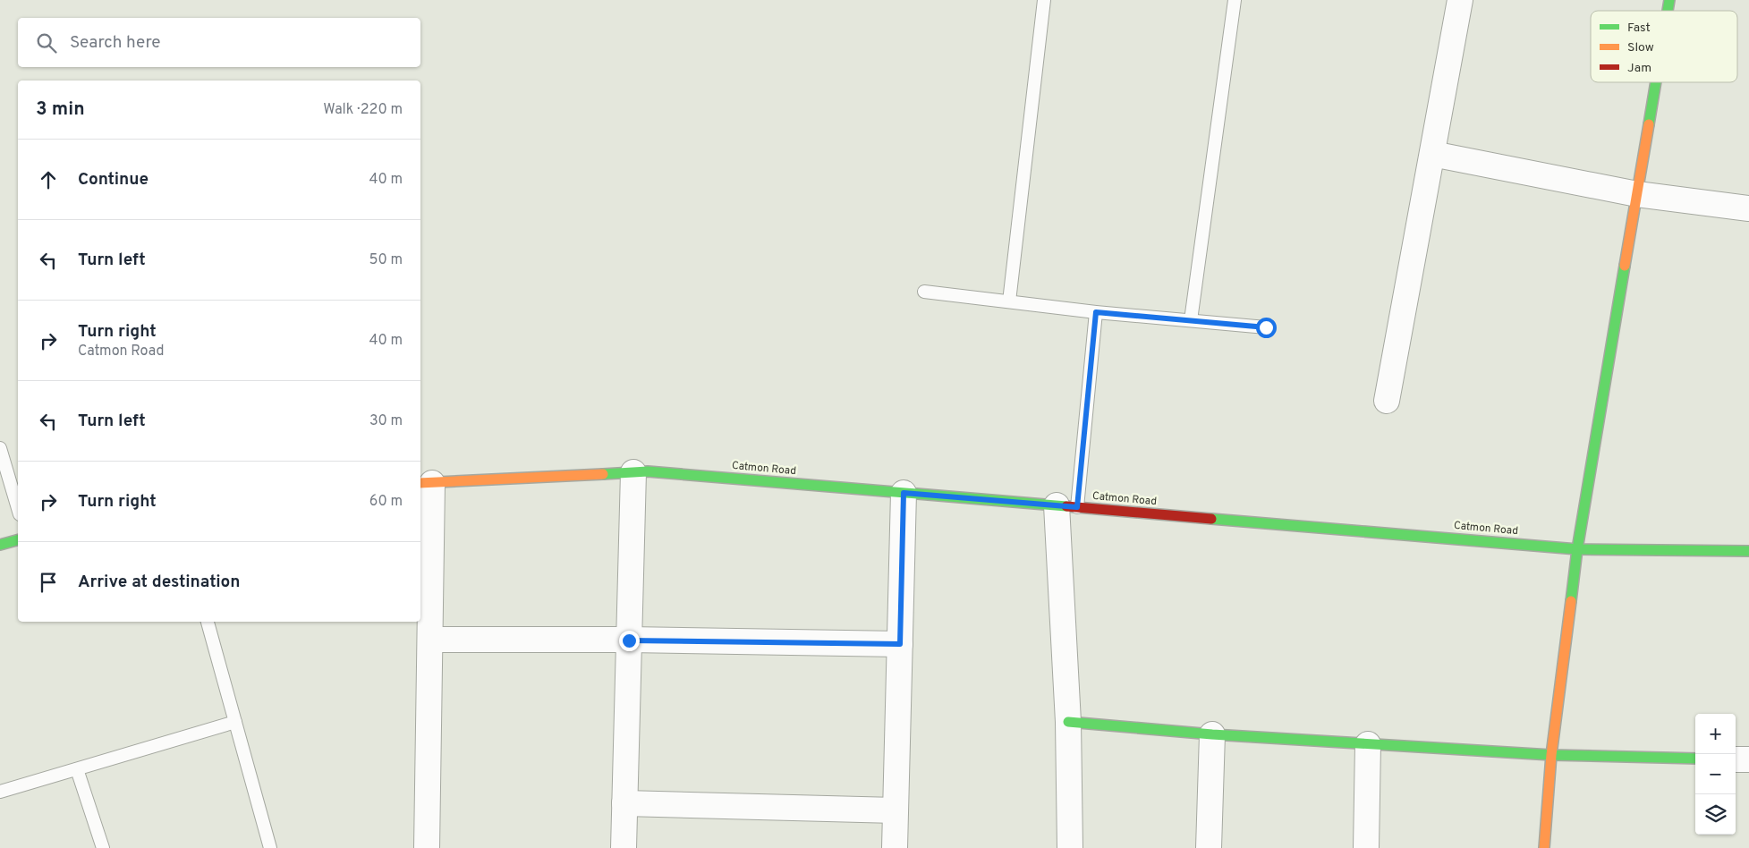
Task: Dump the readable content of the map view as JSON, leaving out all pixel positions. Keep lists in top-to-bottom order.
{
  "streets": {
    "street": ["Catmon Road"]
  },
  "legend": ["Fast", "Slow", "Jam"],
  "page": {
    "search": "Search here",
    "heading": ["3 min", "Walk · 220 m"],
    "list": [
      ["Continue", "40 m"],
      ["Turn left", "50 m"],
      ["Turn right", "Catmon Road", "40 m"],
      ["Turn left", "30 m"],
      ["Turn right", "60 m"],
      "Arrive at destination"
    ],
    "map_buttons": ["+", "−"]
  }
}
